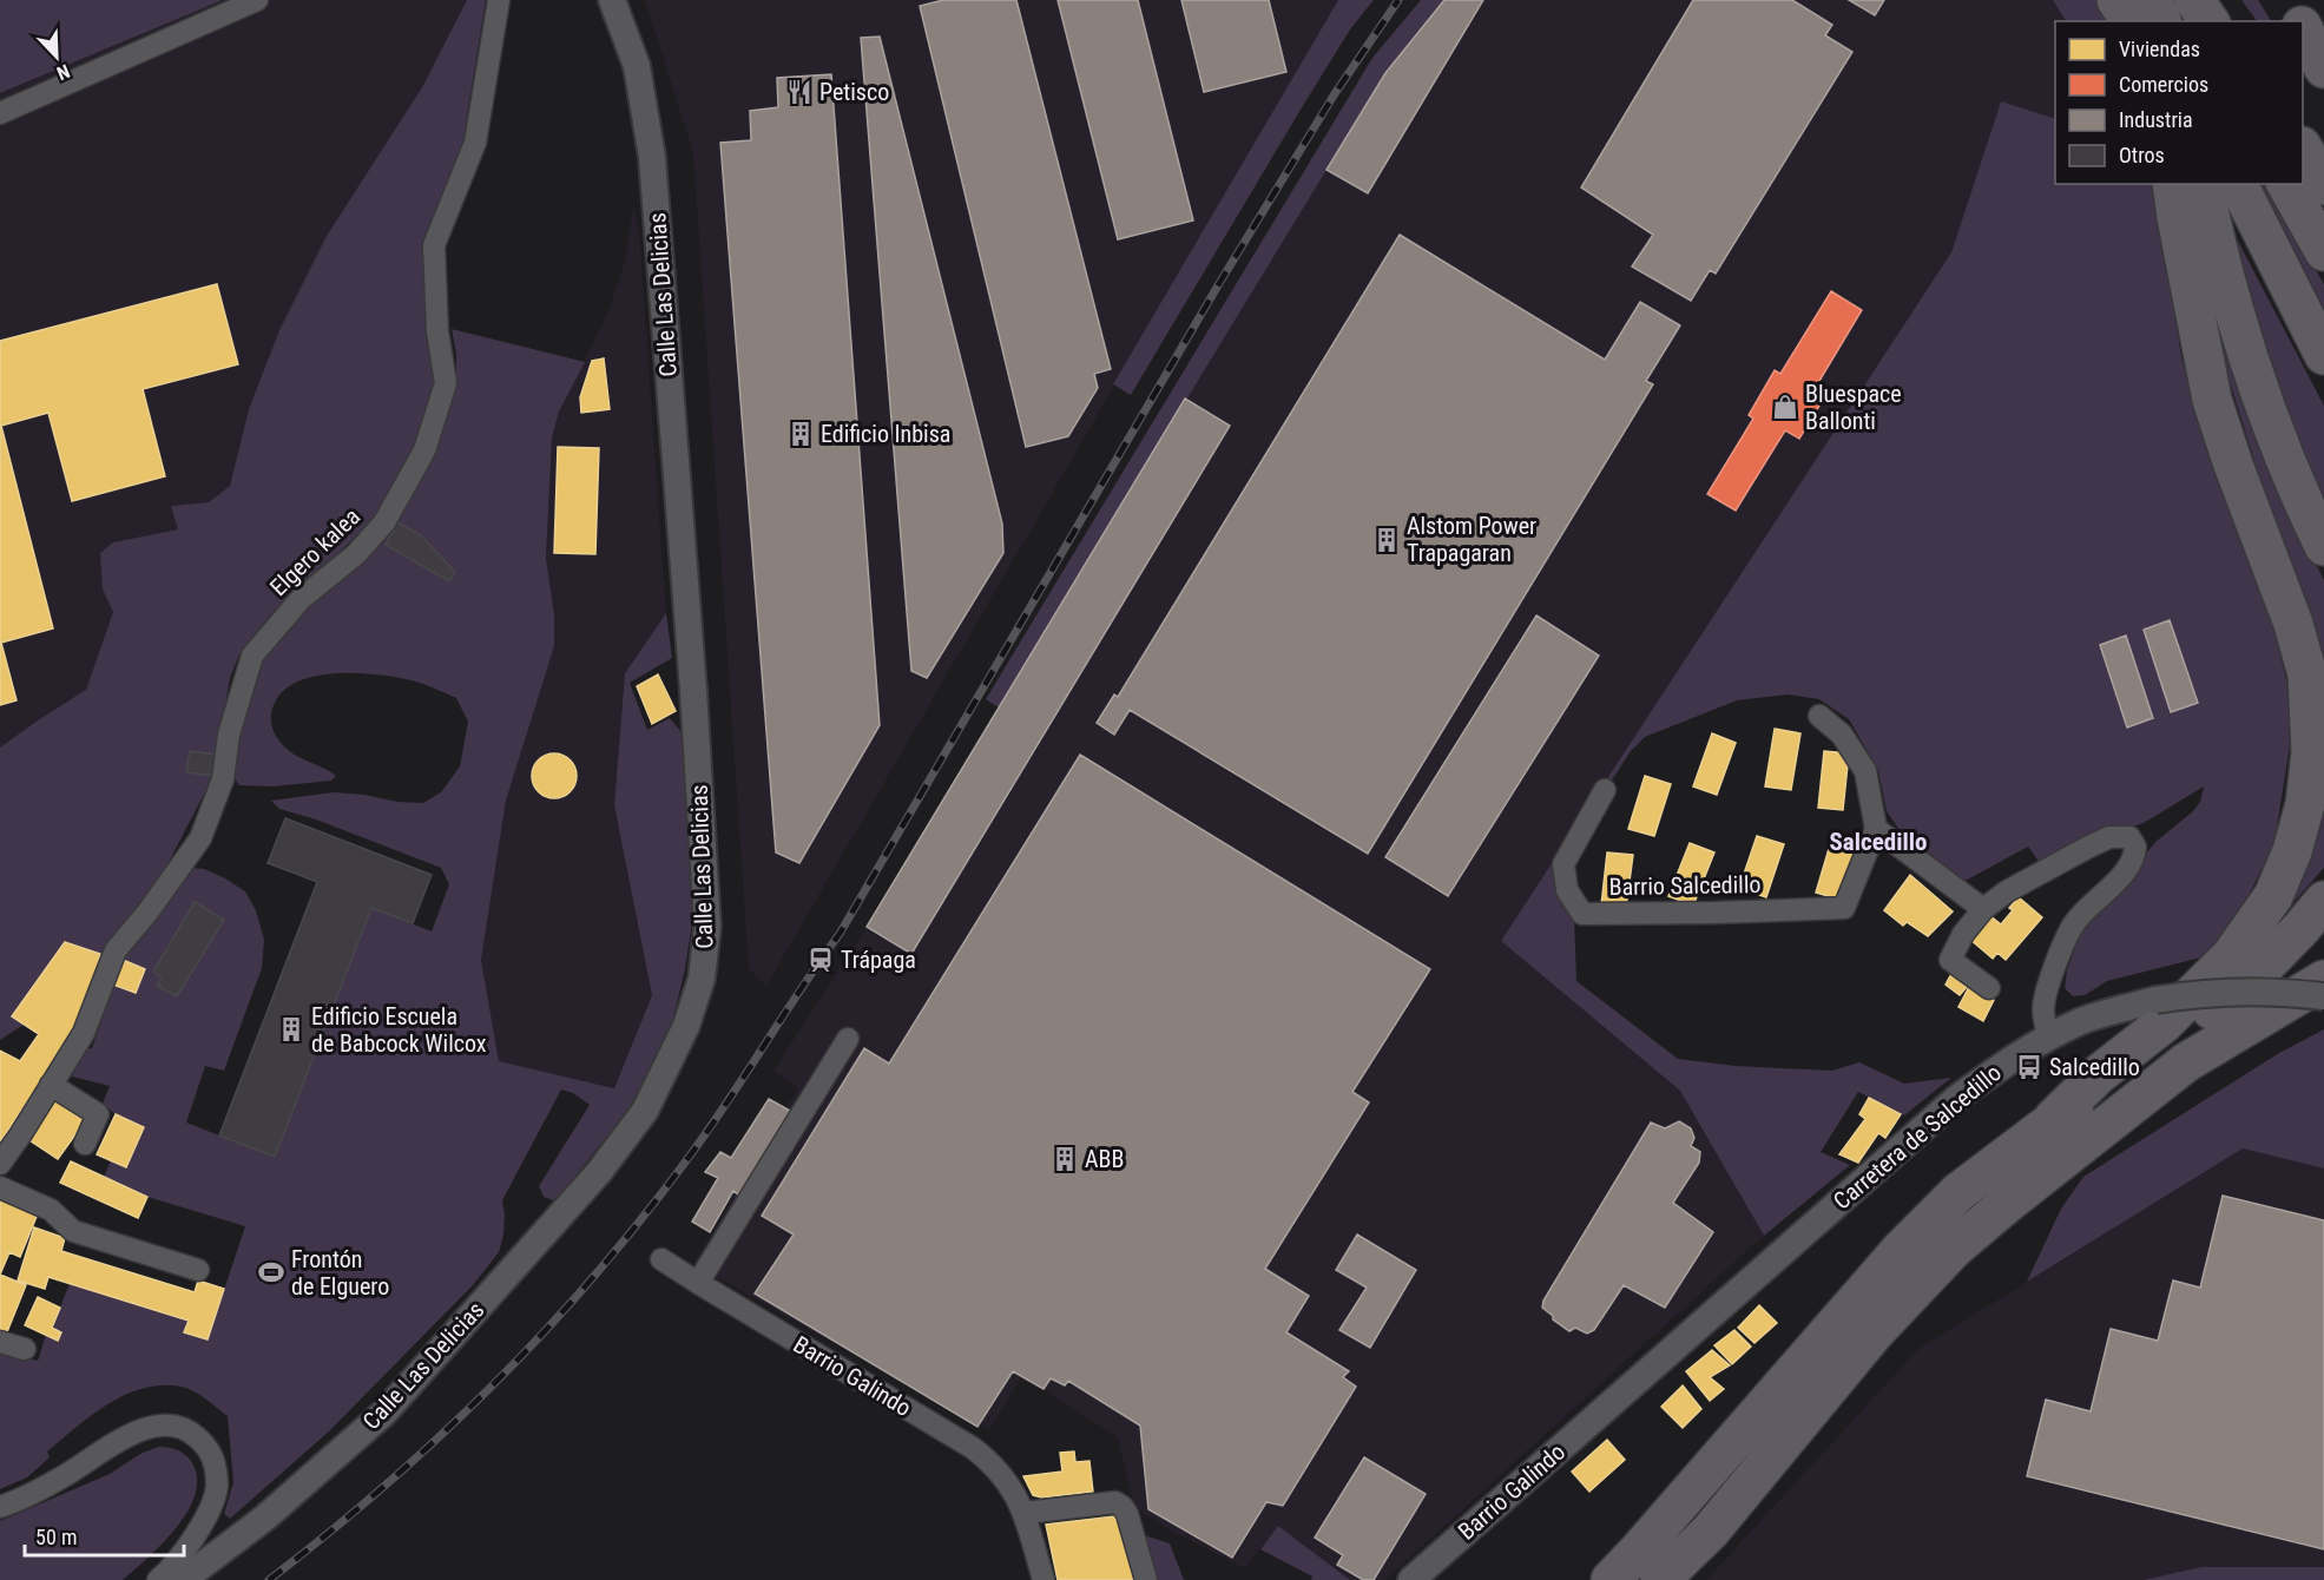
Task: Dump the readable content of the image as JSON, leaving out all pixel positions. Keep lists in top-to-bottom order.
{
  "streets": {
    "street": [
      "Calle Las Delicias",
      "Elgero kalea",
      "Barrio Salcedillo",
      "Carretera de Salcedillo",
      "Barrio Galindo"
    ]
  },
  "crossings": [
    ["Carretera de Salcedillo", "Barrio Galindo"]
  ],
  "districts": ["Salcedillo"],
  "places": {
    "restaurant": ["Petisco"],
    "shop": ["Bluespace Ballonti"],
    "building": [
      "Edificio Inbisa",
      "Alstom Power Trapagaran",
      "Edificio Escuela de Babcock Wilcox",
      "ABB"
    ],
    "station": ["Trápaga"],
    "bus stop": ["Salcedillo"],
    "sports": ["Frontón de Elguero"]
  },
  "legend": [
    "Viviendas",
    "Comercios",
    "Industria",
    "Otros"
  ],
  "scale_bar": "50 m",
  "north": "bottom right"
}
